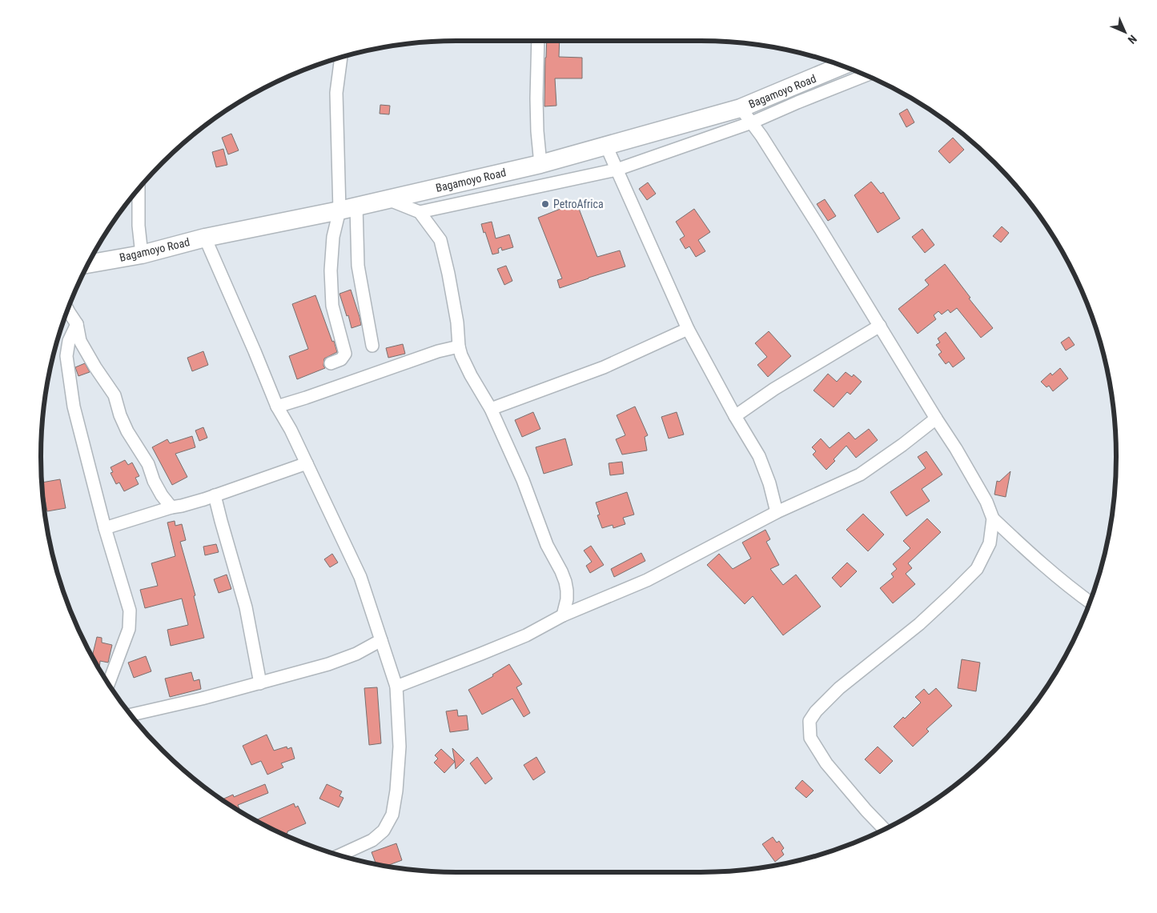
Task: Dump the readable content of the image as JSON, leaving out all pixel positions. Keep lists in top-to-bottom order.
{
  "streets": {
    "highway": ["Bagamoyo Road"]
  },
  "places": ["PetroAfrica"],
  "north": "bottom right"
}
